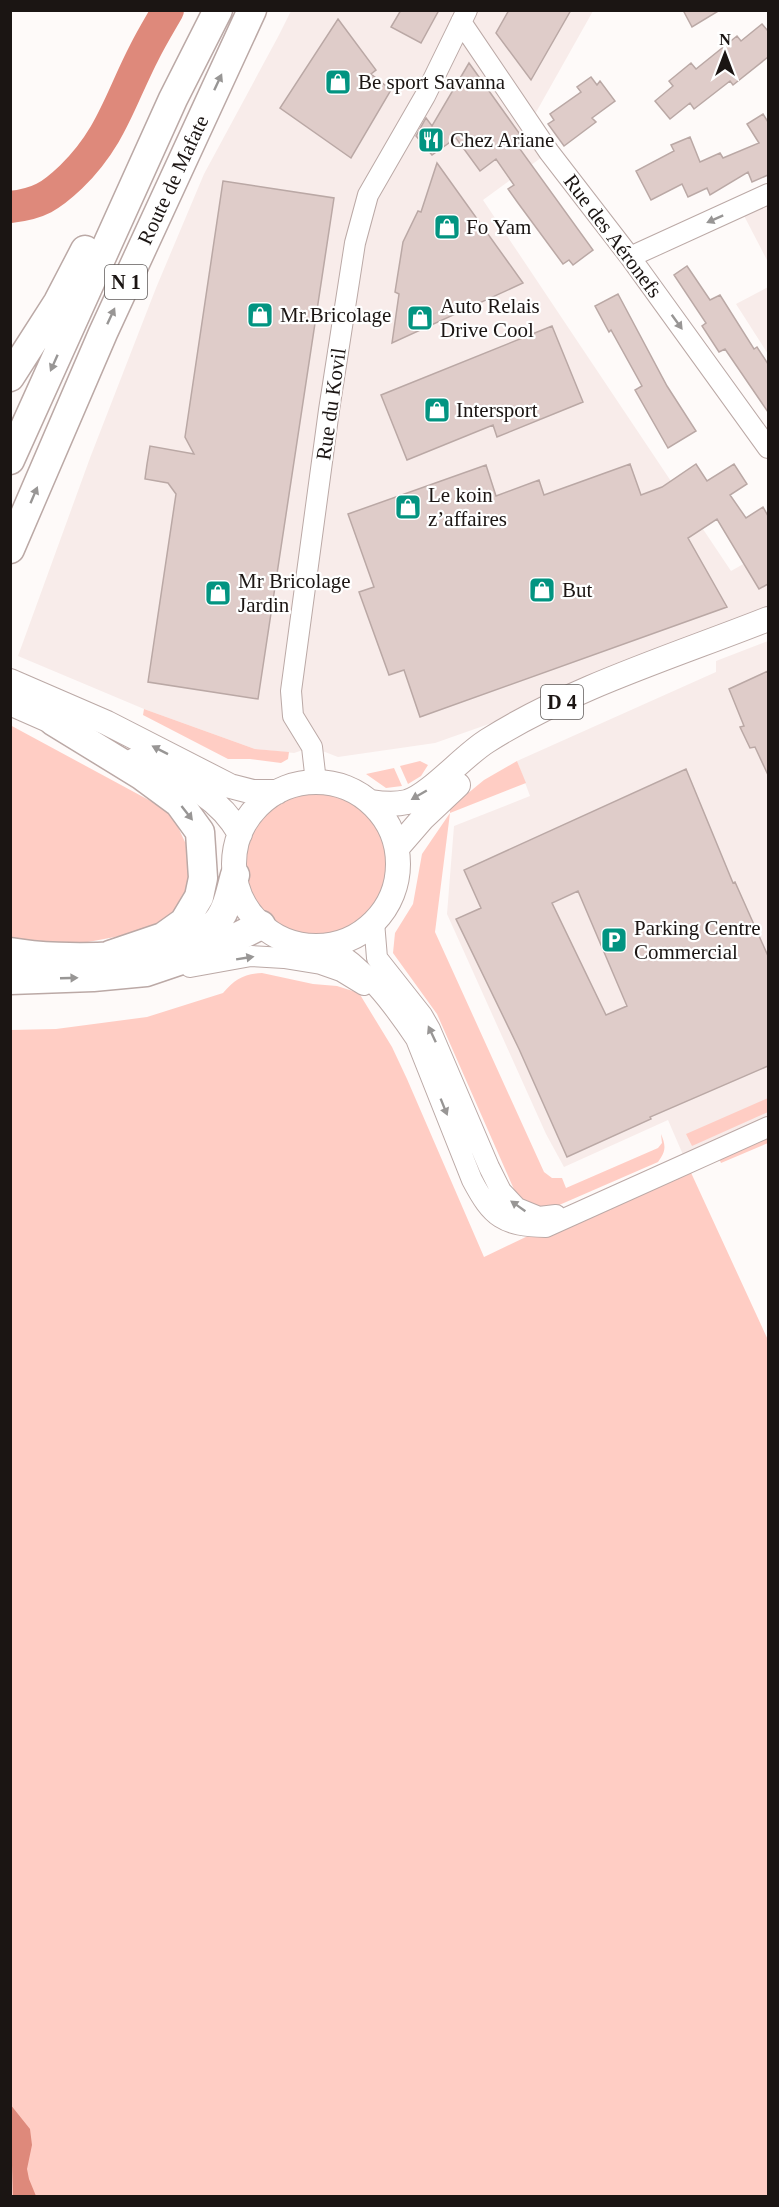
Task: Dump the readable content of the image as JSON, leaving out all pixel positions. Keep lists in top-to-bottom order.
{
  "streets": {
    "highway": ["Route de Mafate", "N 1"],
    "main road": ["D 4"],
    "street": ["Rue des Aéronefs", "Rue du Kovil"]
  },
  "crossings": [
    ["Rue des Aéronefs", "Rue du Kovil"],
    ["Rue du Kovil", "D 4"]
  ],
  "one_way": ["Rue des Aéronefs"],
  "places": {
    "shop": [
      "Be sport Savanna",
      "Fo Yam",
      "Mr.Bricolage",
      "Auto Relais Drive Cool",
      "Intersport",
      "Le koin z’affaires",
      "But",
      "Mr Bricolage Jardin"
    ],
    "restaurant": ["Chez Ariane"],
    "parking": ["Parking Centre Commercial"]
  },
  "north": "top"
}
